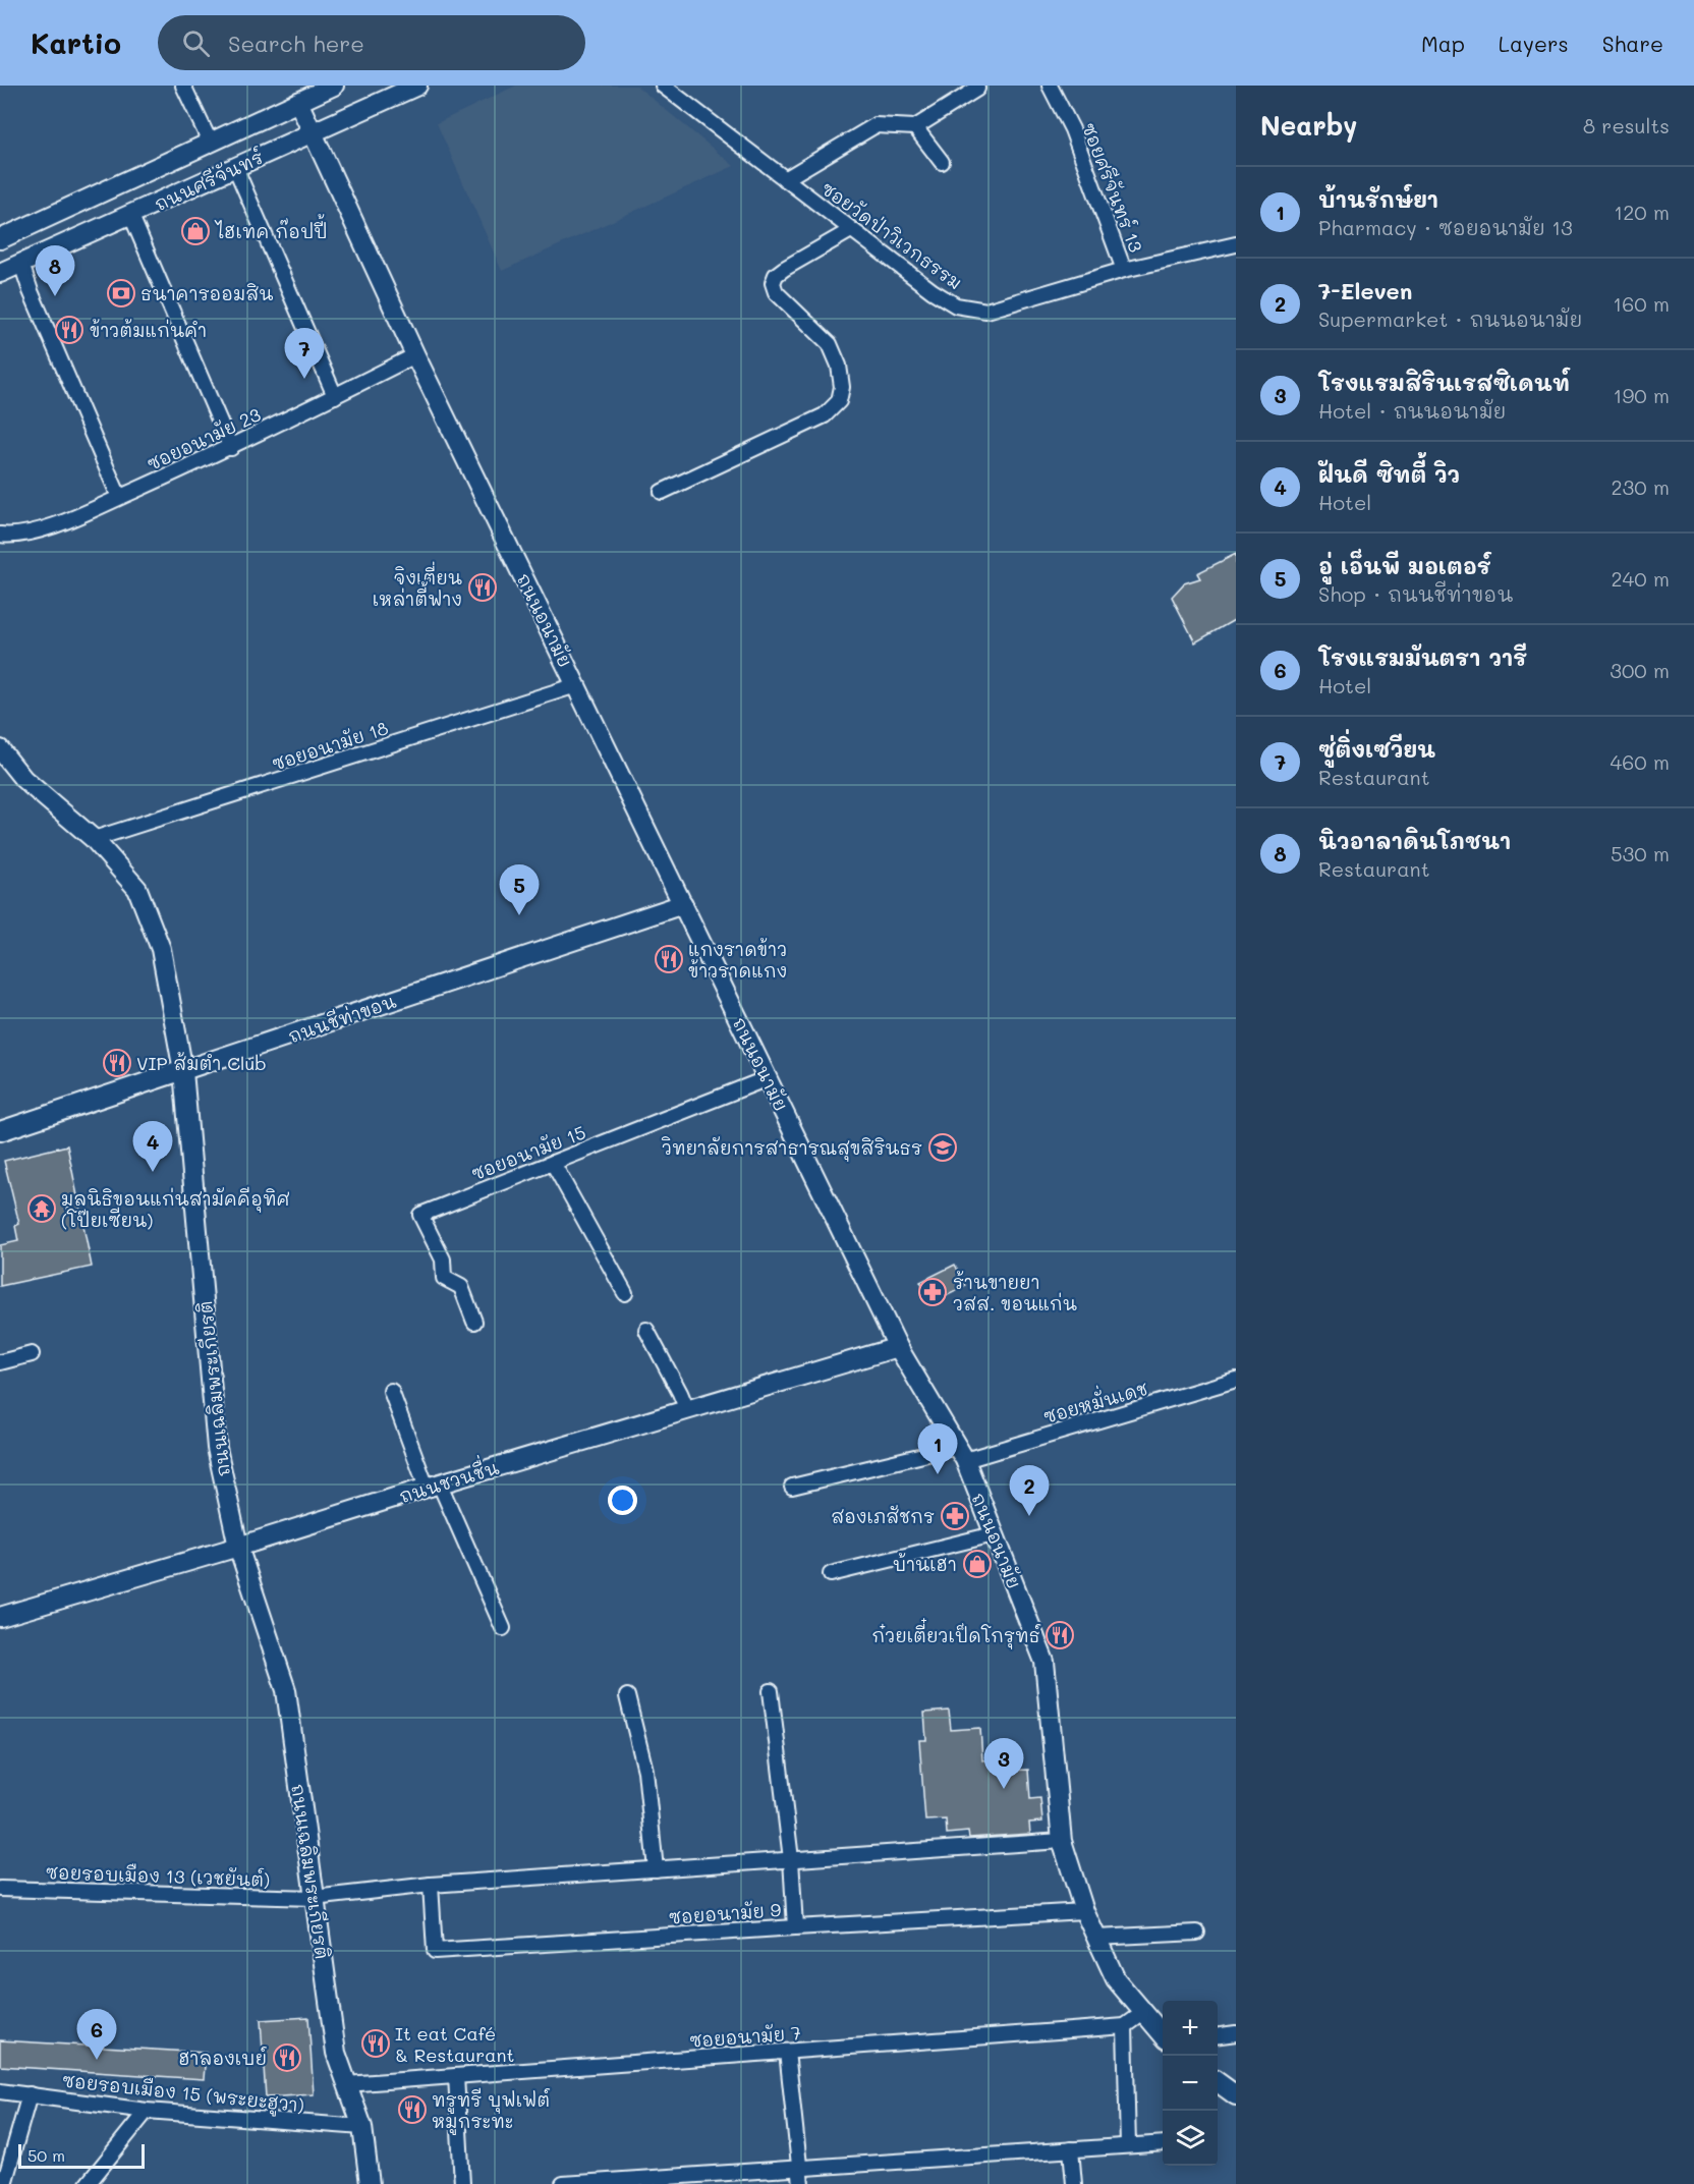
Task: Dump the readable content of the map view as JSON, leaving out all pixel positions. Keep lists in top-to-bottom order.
{
  "streets": {
    "street": [
      "ถนนศรีจันทร์",
      "ซอยศรีจันทร์ 13",
      "ซอยวัดป่าวิเวกธรรม",
      "ซอยอนามัย 23",
      "ถนนอนามัย",
      "ซอยอนามัย 18",
      "ถนนชีท่าขอน",
      "ซอยอนามัย 15",
      "ถนนเฉลิมพระเกียรติ",
      "ซอยหมั่นเดช",
      "ถนนชวนชื่น",
      "ซอยรอบเมือง 13 (เวชยันต์)",
      "ซอยอนามัย 9",
      "ซอยอนามัย 7",
      "ซอยรอบเมือง 15 (พระยะฮูวา)"
    ]
  },
  "crossings": [
    ["ถนนศรีจันทร์", "ถนนอนามัย"],
    ["ซอยศรีจันทร์ 13", "ซอยวัดป่าวิเวกธรรม"],
    ["ซอยอนามัย 23", "ถนนอนามัย"],
    ["ถนนอนามัย", "ซอยอนามัย 18"],
    ["ถนนอนามัย", "ถนนชีท่าขอน"],
    ["ถนนอนามัย", "ซอยอนามัย 15"],
    ["ถนนอนามัย", "ซอยหมั่นเดช"],
    ["ถนนอนามัย", "ถนนชวนชื่น"],
    ["ถนนอนามัย", "ซอยรอบเมือง 13 (เวชยันต์)"],
    ["ถนนอนามัย", "ซอยอนามัย 9"],
    ["ซอยอนามัย 18", "ถนนเฉลิมพระเกียรติ"],
    ["ถนนชีท่าขอน", "ถนนเฉลิมพระเกียรติ"],
    ["ถนนเฉลิมพระเกียรติ", "ถนนชวนชื่น"],
    ["ถนนเฉลิมพระเกียรติ", "ซอยรอบเมือง 13 (เวชยันต์)"],
    ["ถนนเฉลิมพระเกียรติ", "ซอยอนามัย 7"],
    ["ถนนเฉลิมพระเกียรติ", "ซอยรอบเมือง 15 (พระยะฮูวา)"],
    ["ซอยรอบเมือง 13 (เวชยันต์)", "ซอยอนามัย 9"]
  ],
  "places": {
    "shop": ["ไฮเทค ก๊อปปี้", "บ้านเฮา"],
    "bank": ["ธนาคารออมสิน"],
    "restaurant": [
      "ข้าวต้มแก่นคำ",
      "จิงเตี่ยน เหล่าตี้ฟาง",
      "แกงราดข้าว ข้าวราดแกง",
      "VIP ส้มตำ Club",
      "ก๋วยเตี๋ยวเป็ดโกรุทธ์",
      "It eat Café & Restaurant",
      "ฮาลองเบย์",
      "ทรูทรี บุฟเฟต์ หมูกระทะ"
    ],
    "school or university": ["วิทยาลัยการสาธารณสุขสิรินธร"],
    "temple": ["มูลนิธิขอนแก่นสามัคคีอุทิศ (โป๊ยเซียน)"],
    "pharmacy": ["ร้านขายยา วสส. ขอนแก่น", "สองเภสัชกร"]
  },
  "scale_bar": "50 m",
  "page": {
    "header": "Kartio",
    "search": "Search here",
    "nav": ["Map", "Layers", "Share"],
    "heading": ["Nearby", "8 results"],
    "list": [
      {
        "mark": "1",
        "name": "บ้านรักษ์ยา",
        "note": "Pharmacy · ซอยอนามัย 13",
        "value": "120 m"
      },
      {
        "mark": "2",
        "name": "7-Eleven",
        "note": "Supermarket · ถนนอนามัย",
        "value": "160 m"
      },
      {
        "mark": "3",
        "name": "โรงแรมสิรินเรสซิเดนท์",
        "note": "Hotel · ถนนอนามัย",
        "value": "190 m"
      },
      {
        "mark": "4",
        "name": "ฝันดี ซิทตี้ วิว",
        "note": "Hotel",
        "value": "230 m"
      },
      {
        "mark": "5",
        "name": "อู่ เอ็นพี มอเตอร์",
        "note": "Shop · ถนนชีท่าขอน",
        "value": "240 m"
      },
      {
        "mark": "6",
        "name": "โรงแรมมันตรา วารี",
        "note": "Hotel",
        "value": "300 m"
      },
      {
        "mark": "7",
        "name": "ซู่ติ่งเซวียน",
        "note": "Restaurant",
        "value": "460 m"
      },
      {
        "mark": "8",
        "name": "นิวอาลาดินโภชนา",
        "note": "Restaurant",
        "value": "530 m"
      }
    ],
    "pins": [
      "8",
      "7",
      "5",
      "4",
      "1",
      "2",
      "3",
      "6"
    ],
    "map_buttons": ["+", "−"],
    "scale": "50 m"
  }
}
